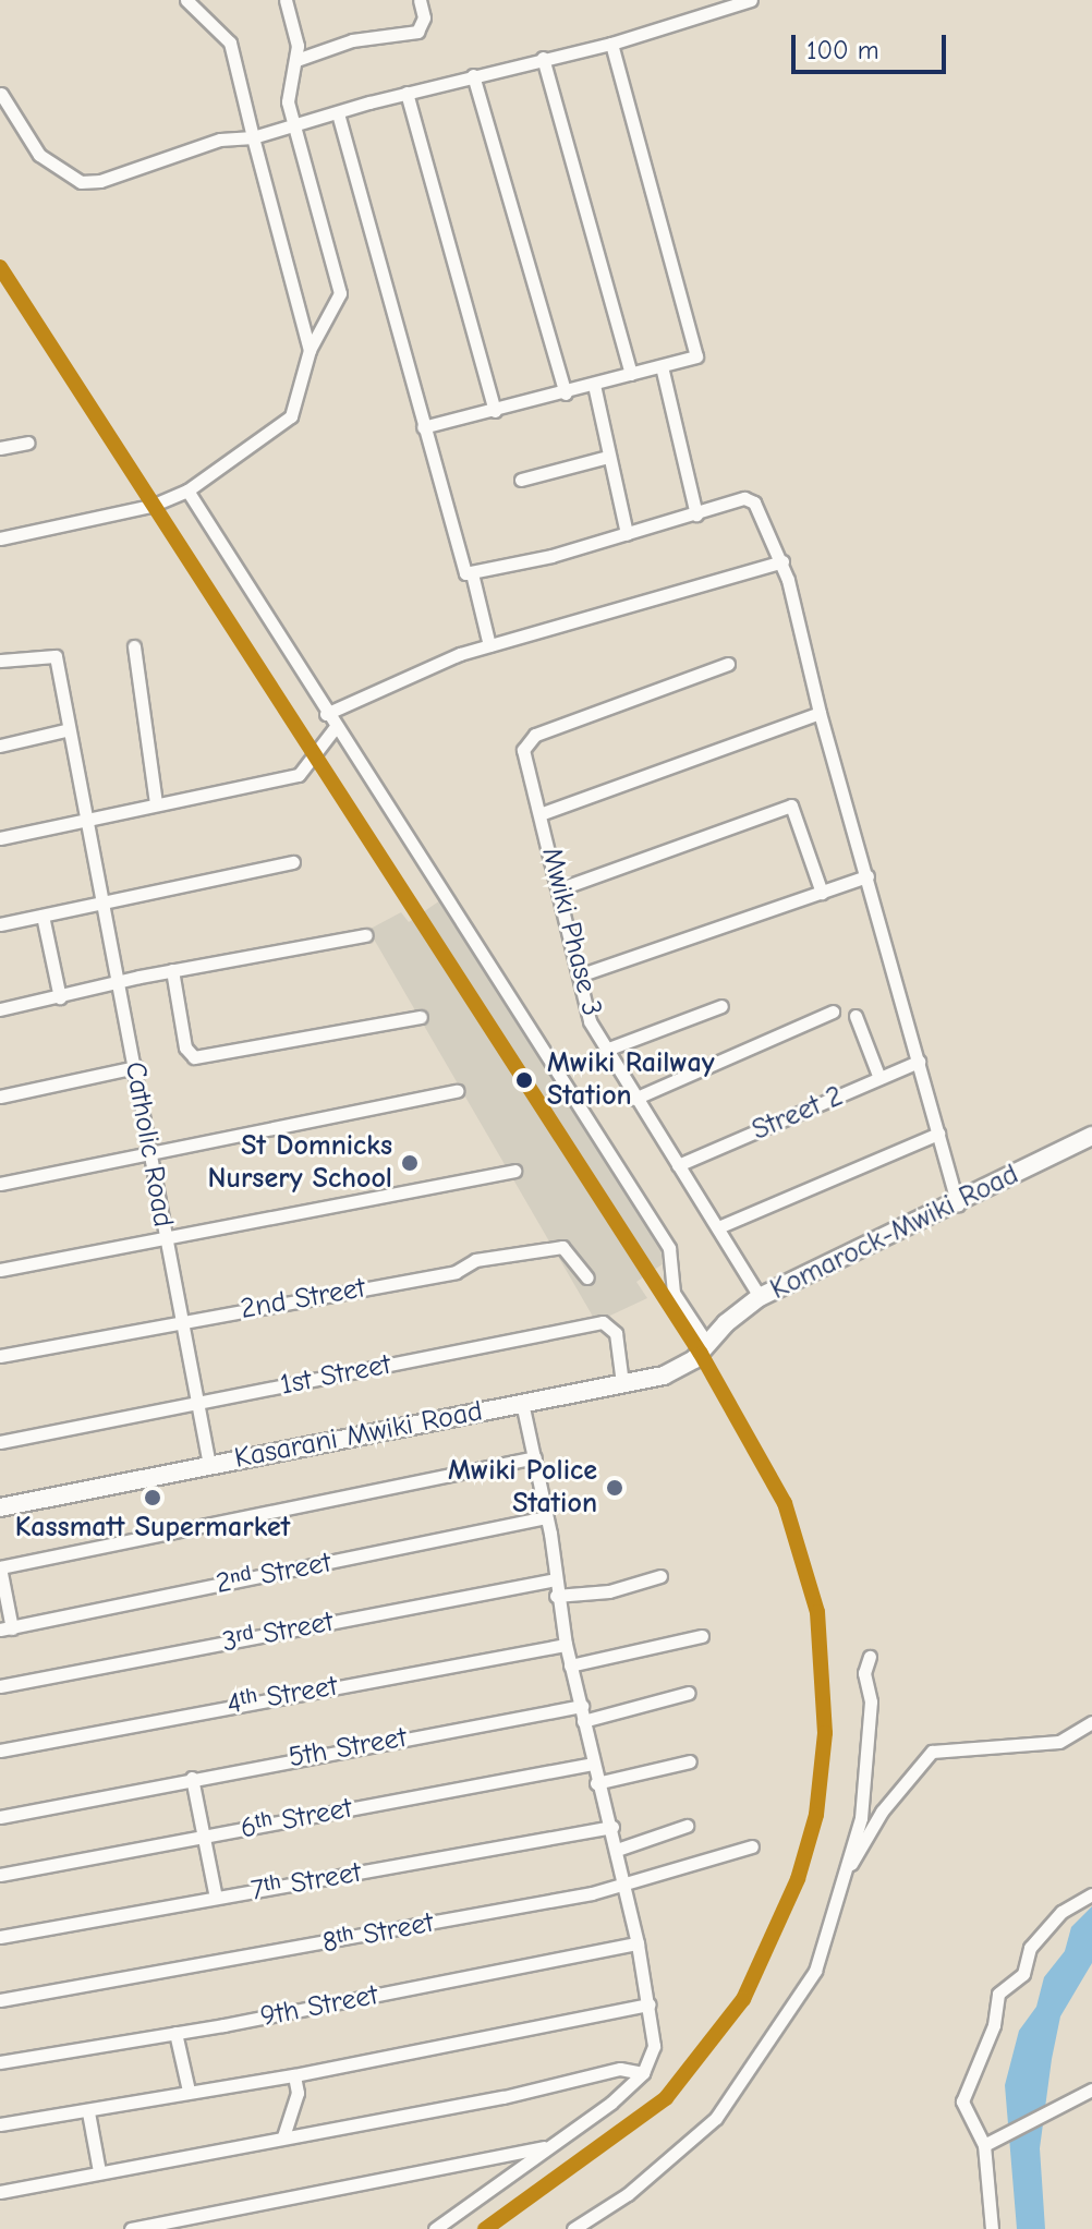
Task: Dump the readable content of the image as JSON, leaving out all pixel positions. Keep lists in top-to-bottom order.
{
  "streets": {
    "main road": ["Komarock-Mwiki Road", "Kasarani Mwiki Road"],
    "street": [
      "Mwiki Phase 3",
      "Street 2",
      "Catholic Road",
      "2nd Street",
      "1st Street",
      "2ⁿᵈ Street",
      "3ʳᵈ Street",
      "4ᵗʰ Street",
      "5th Street",
      "6ᵗʰ Street",
      "7ᵗʰ Street",
      "8ᵗʰ Street",
      "9th Street"
    ]
  },
  "crossings": [
    ["Mwiki Phase 3", "Street 2"],
    ["Mwiki Phase 3", "Komarock-Mwiki Road"],
    ["Catholic Road", "2nd Street"],
    ["Catholic Road", "1st Street"],
    ["Catholic Road", "Kasarani Mwiki Road"],
    ["Komarock-Mwiki Road", "Kasarani Mwiki Road"],
    ["1st Street", "Kasarani Mwiki Road"]
  ],
  "places": [
    "Mwiki Railway Station",
    "St Domnicks Nursery School",
    "Mwiki Police Station",
    "Kassmatt Supermarket"
  ],
  "scale_bar": "100 m"
}
